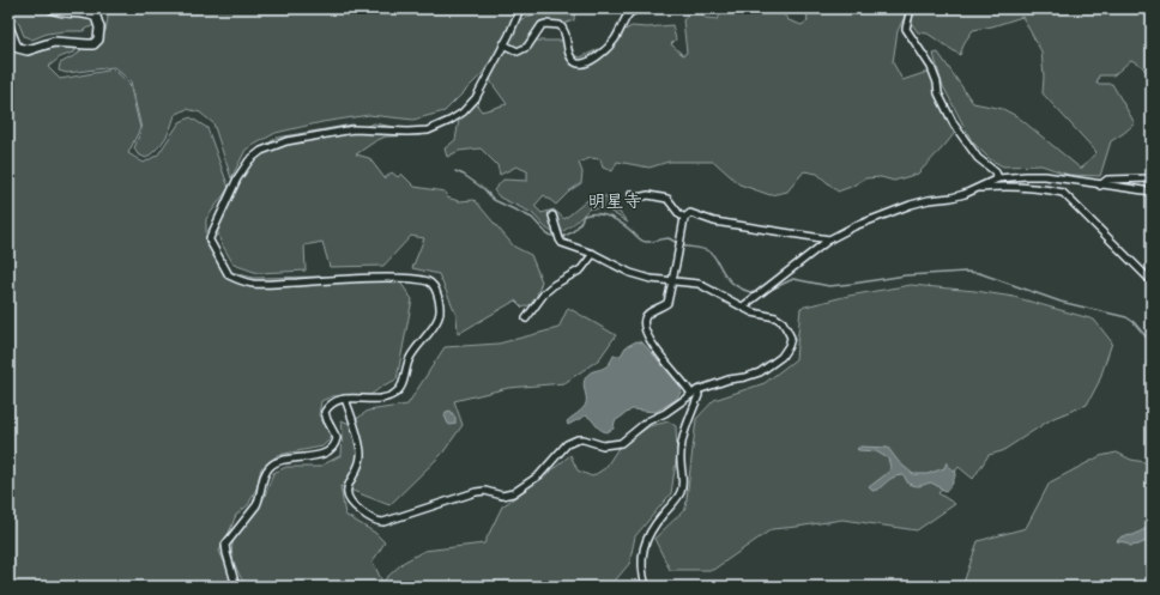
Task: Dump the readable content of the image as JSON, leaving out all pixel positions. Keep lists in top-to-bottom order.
{
  "districts": ["明星寺"]
}
